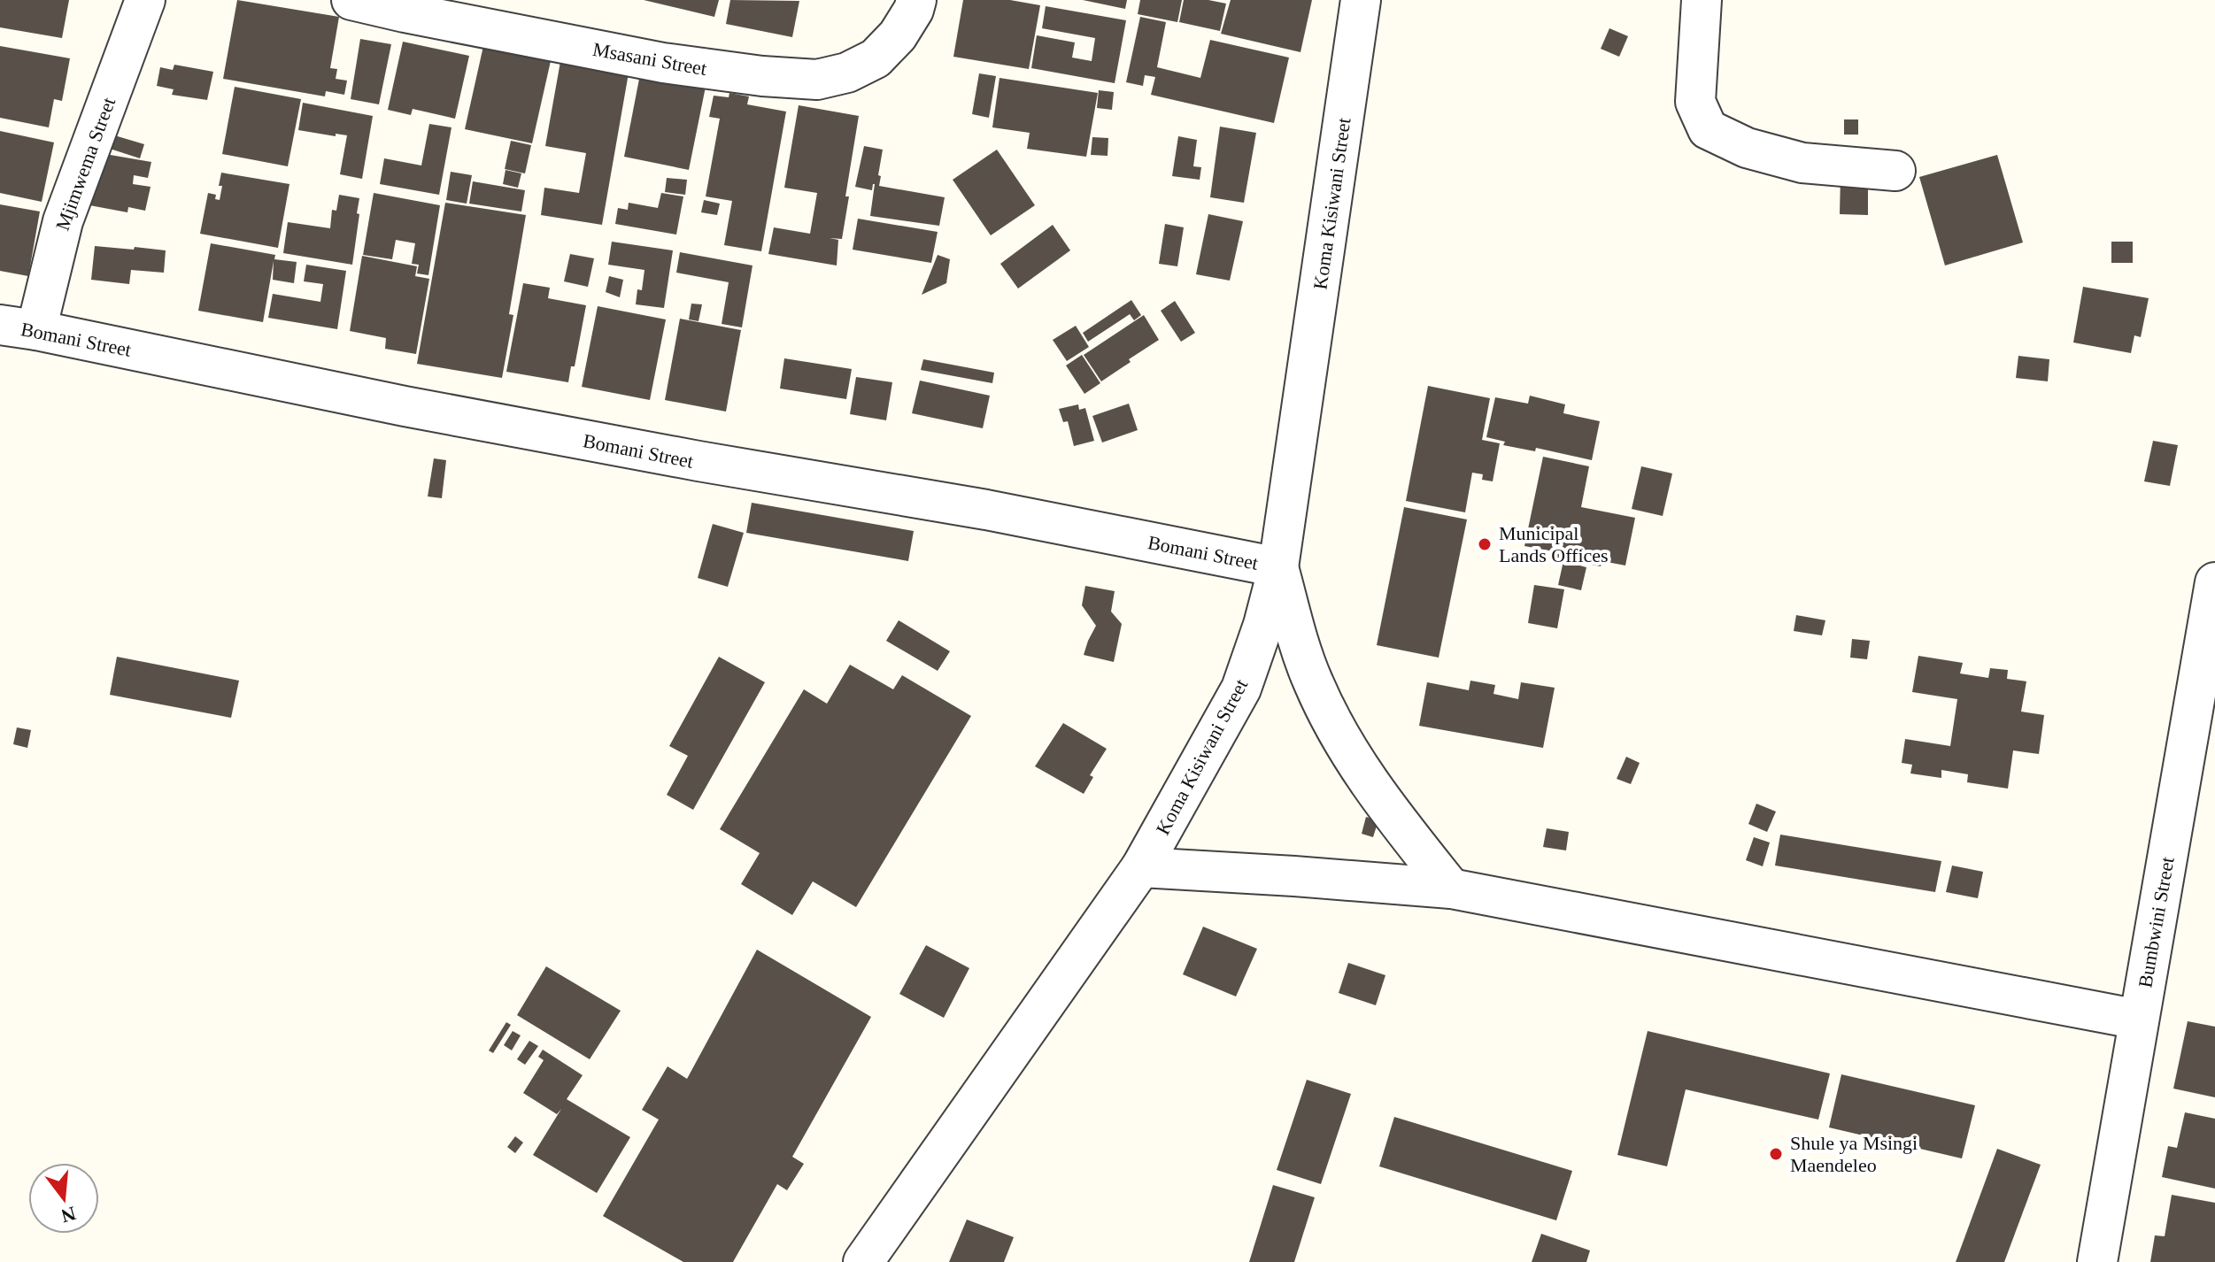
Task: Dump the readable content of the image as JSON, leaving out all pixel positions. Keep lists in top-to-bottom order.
{
  "streets": {
    "street": [
      "Msasani Street",
      "Mjimwema Street",
      "Koma Kisiwani Street",
      "Bomani Street",
      "Bumbwini Street"
    ]
  },
  "crossings": [
    ["Mjimwema Street", "Bomani Street"],
    ["Koma Kisiwani Street", "Bomani Street"]
  ],
  "places": ["Municipal Lands Offices", "Shule ya Msingi Maendeleo"],
  "north": "bottom"
}
